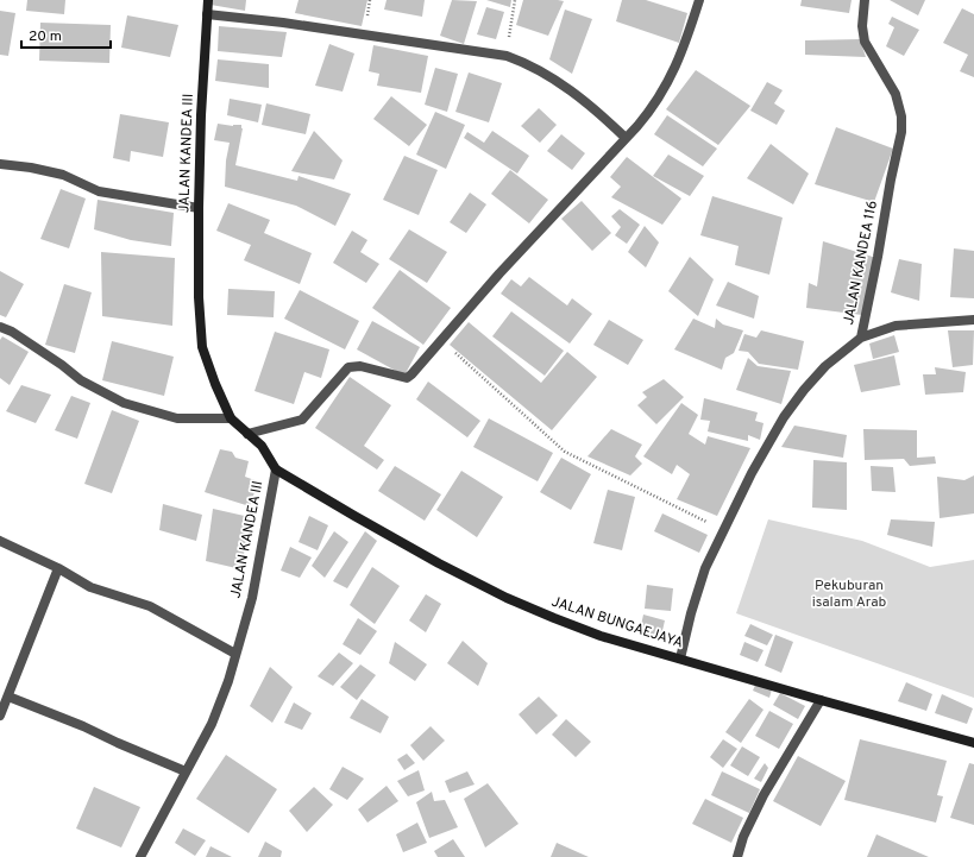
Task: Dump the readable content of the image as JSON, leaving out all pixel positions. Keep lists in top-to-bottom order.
{
  "streets": {
    "street": ["JALAN KANDEA III", "JALAN KANDEA 116", "JALAN BUNGAEJAYA"]
  },
  "crossings": [
    ["JALAN KANDEA III", "JALAN BUNGAEJAYA"],
    ["JALAN KANDEA 116", "JALAN BUNGAEJAYA"]
  ],
  "parks": ["Pekuburan isalam Arab"],
  "scale_bar": "20 m"
}
